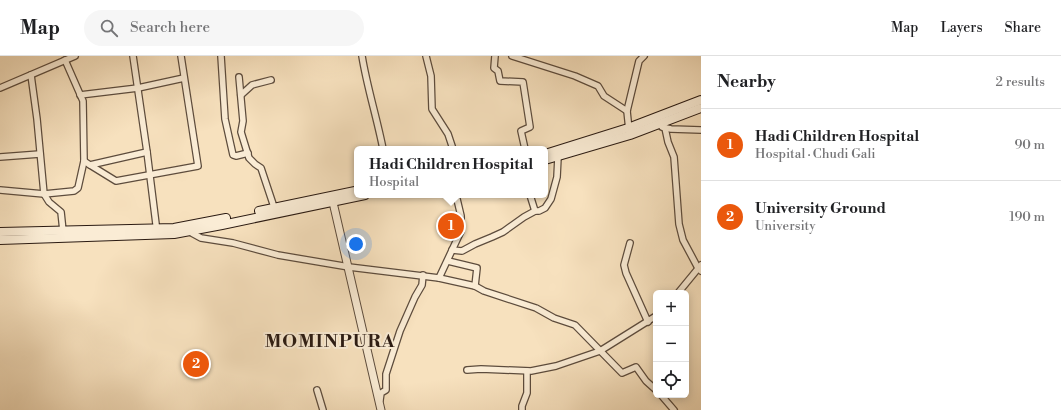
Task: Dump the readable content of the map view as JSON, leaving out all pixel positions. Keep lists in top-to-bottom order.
{
  "districts": ["MOMINPURA"],
  "page": {
    "header": "Map",
    "search": "Search here",
    "nav": ["Map", "Layers", "Share"],
    "heading": ["Nearby", "2 results"],
    "list": [
      {
        "mark": "1",
        "name": "Hadi Children Hospital",
        "note": "Hospital · Chudi Gali",
        "value": "90 m"
      },
      {
        "mark": "2",
        "name": "University Ground",
        "note": "University",
        "value": "190 m"
      }
    ],
    "popup": ["Hadi Children Hospital", "Hospital"],
    "pins": ["1", "2"],
    "map_buttons": ["+", "−"]
  }
}
